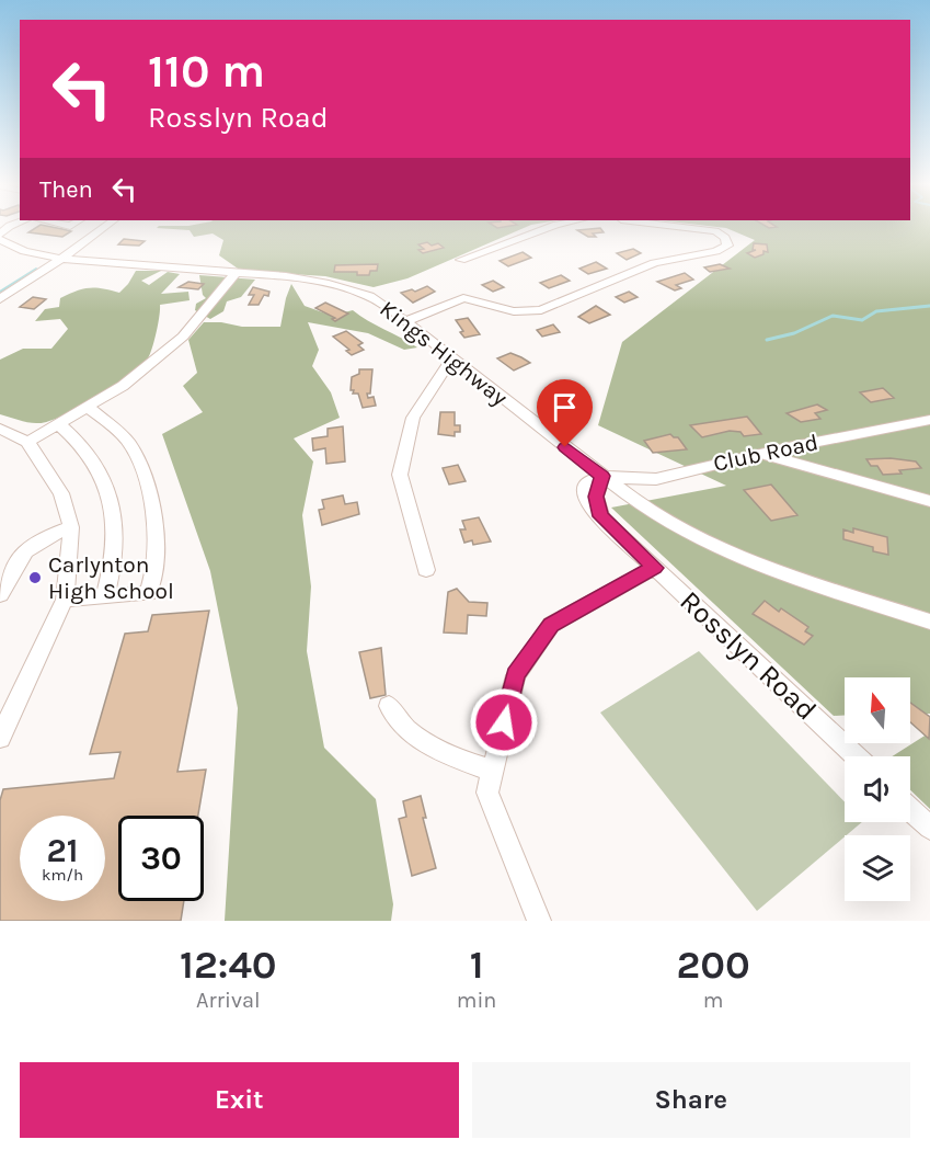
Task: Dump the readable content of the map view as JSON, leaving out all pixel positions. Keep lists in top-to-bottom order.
{
  "streets": {
    "street": ["Kings Highway", "Club Road", "Rosslyn Road"]
  },
  "crossings": [
    ["Kings Highway", "Club Road"],
    ["Kings Highway", "Rosslyn Road"],
    ["Club Road", "Rosslyn Road"]
  ],
  "places": ["Carlynton High School"],
  "north": "top",
  "page": {
    "turn": ["110 m", "Rosslyn Road"],
    "then": "Then",
    "speed": "21 km/h",
    "limit": "30",
    "eta": [
      "12:40",
      "Arrival",
      "1",
      "min",
      "200",
      "m"
    ],
    "buttons": ["Exit", "Share"]
  }
}
